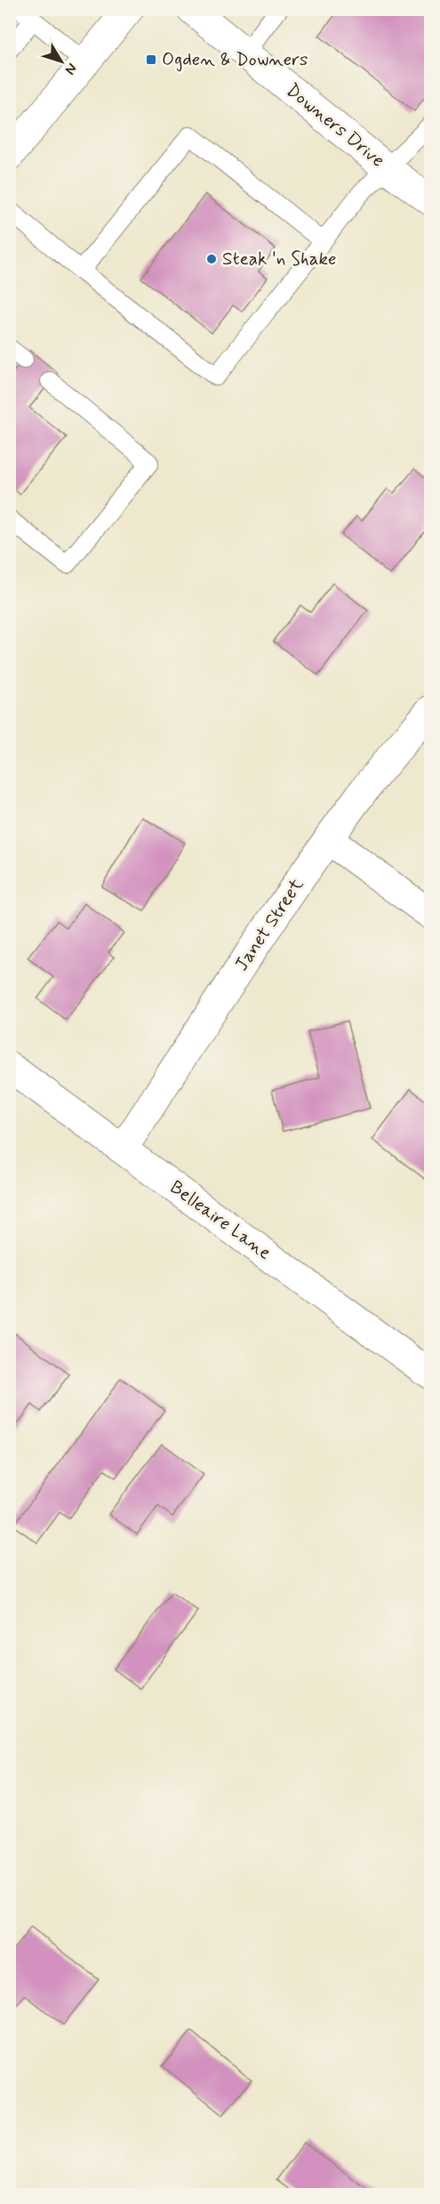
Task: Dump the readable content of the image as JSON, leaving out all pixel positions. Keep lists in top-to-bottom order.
{
  "streets": {
    "street": ["Downers Drive", "Janet Street", "Belleaire Lane"]
  },
  "crossings": [
    ["Janet Street", "Belleaire Lane"]
  ],
  "places": {
    "transit": ["Ogden & Downers"],
    "other": ["Steak 'n Shake"]
  },
  "north": "bottom right"
}
